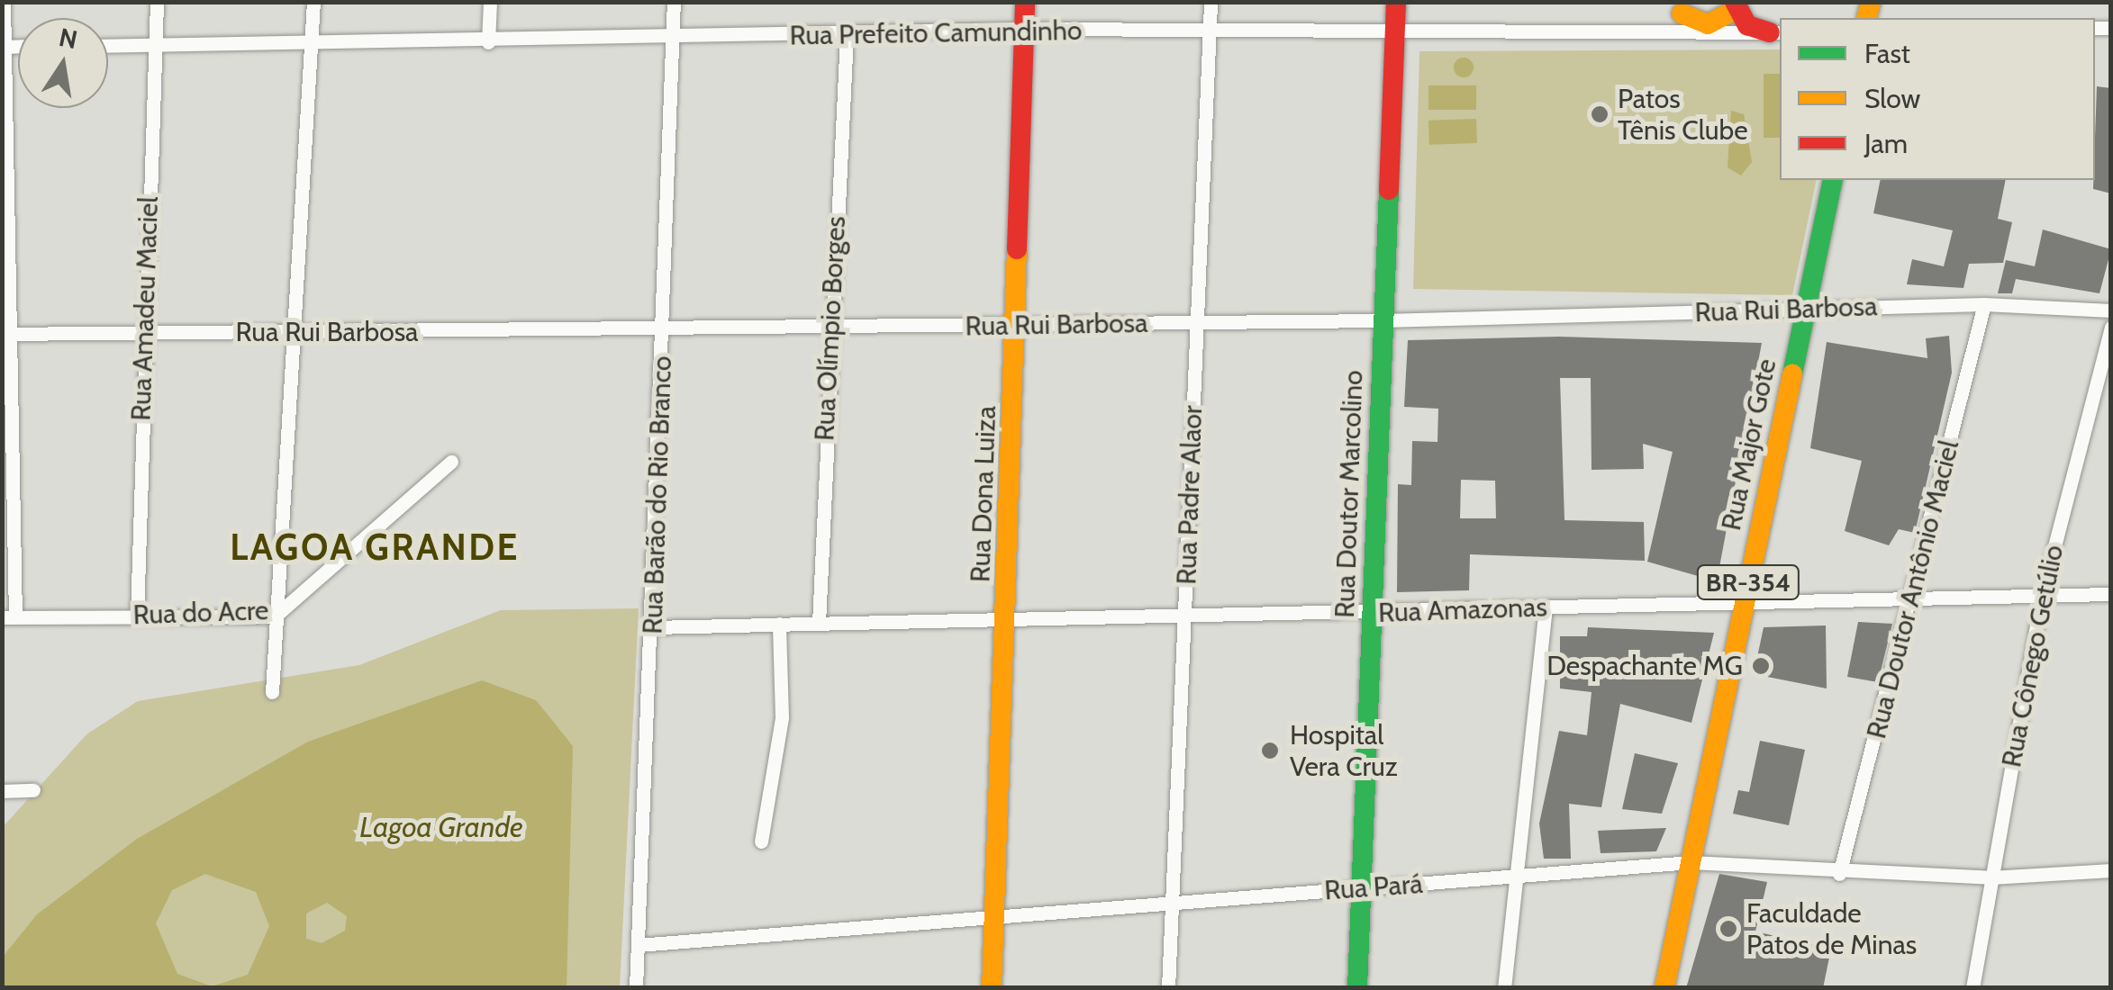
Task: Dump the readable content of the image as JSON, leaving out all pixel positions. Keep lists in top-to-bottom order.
{
  "streets": {
    "main road": [
      "Rua Major Gote",
      "Rua Dona Luiza",
      "Rua Doutor Marcolino",
      "BR-354"
    ],
    "street": [
      "Rua Prefeito Camundinho",
      "Rua Amadeu Maciel",
      "Rua Rui Barbosa",
      "Rua Olímpio Borges",
      "Rua Barão do Rio Branco",
      "Rua Padre Alaor",
      "Rua Doutor Antônio Maciel",
      "Rua Amazonas",
      "Rua do Acre",
      "Rua Cônego Getúlio",
      "Rua Pará"
    ]
  },
  "crossings": [
    ["Rua Prefeito Camundinho", "Rua Amadeu Maciel"],
    ["Rua Prefeito Camundinho", "Rua Olímpio Borges"],
    ["Rua Prefeito Camundinho", "Rua Dona Luiza"],
    ["Rua Prefeito Camundinho", "Rua Doutor Marcolino"],
    ["Rua Prefeito Camundinho", "Rua Barão do Rio Branco"],
    ["Rua Prefeito Camundinho", "Rua Padre Alaor"],
    ["Rua Amadeu Maciel", "Rua Rui Barbosa"],
    ["Rua Amadeu Maciel", "Rua do Acre"],
    ["Rua Rui Barbosa", "Rua Olímpio Borges"],
    ["Rua Rui Barbosa", "Rua Major Gote"],
    ["Rua Rui Barbosa", "Rua Dona Luiza"],
    ["Rua Rui Barbosa", "Rua Doutor Marcolino"],
    ["Rua Rui Barbosa", "Rua Barão do Rio Branco"],
    ["Rua Rui Barbosa", "Rua Padre Alaor"],
    ["Rua Rui Barbosa", "Rua Doutor Antônio Maciel"],
    ["Rua Olímpio Borges", "Rua Amazonas"],
    ["Rua Major Gote", "Rua Amazonas"],
    ["Rua Major Gote", "Rua Pará"],
    ["Rua Dona Luiza", "Rua Amazonas"],
    ["Rua Dona Luiza", "Rua Pará"],
    ["Rua Doutor Marcolino", "Rua Amazonas"],
    ["Rua Doutor Marcolino", "Rua Pará"],
    ["Rua Barão do Rio Branco", "Rua Amazonas"],
    ["Rua Barão do Rio Branco", "Rua Pará"],
    ["Rua Padre Alaor", "Rua Amazonas"],
    ["Rua Padre Alaor", "Rua Pará"],
    ["Rua Doutor Antônio Maciel", "Rua Amazonas"],
    ["Rua Doutor Antônio Maciel", "Rua Pará"],
    ["Rua Amazonas", "Rua Cônego Getúlio"],
    ["Rua Cônego Getúlio", "Rua Pará"]
  ],
  "districts": ["LAGOA GRANDE"],
  "water": ["Lagoa Grande"],
  "places": [
    "Patos Tênis Clube",
    "Despachante MG",
    "Hospital Vera Cruz",
    "Faculdade Patos de Minas"
  ],
  "legend": ["Fast", "Slow", "Jam"],
  "north": "top"
}
